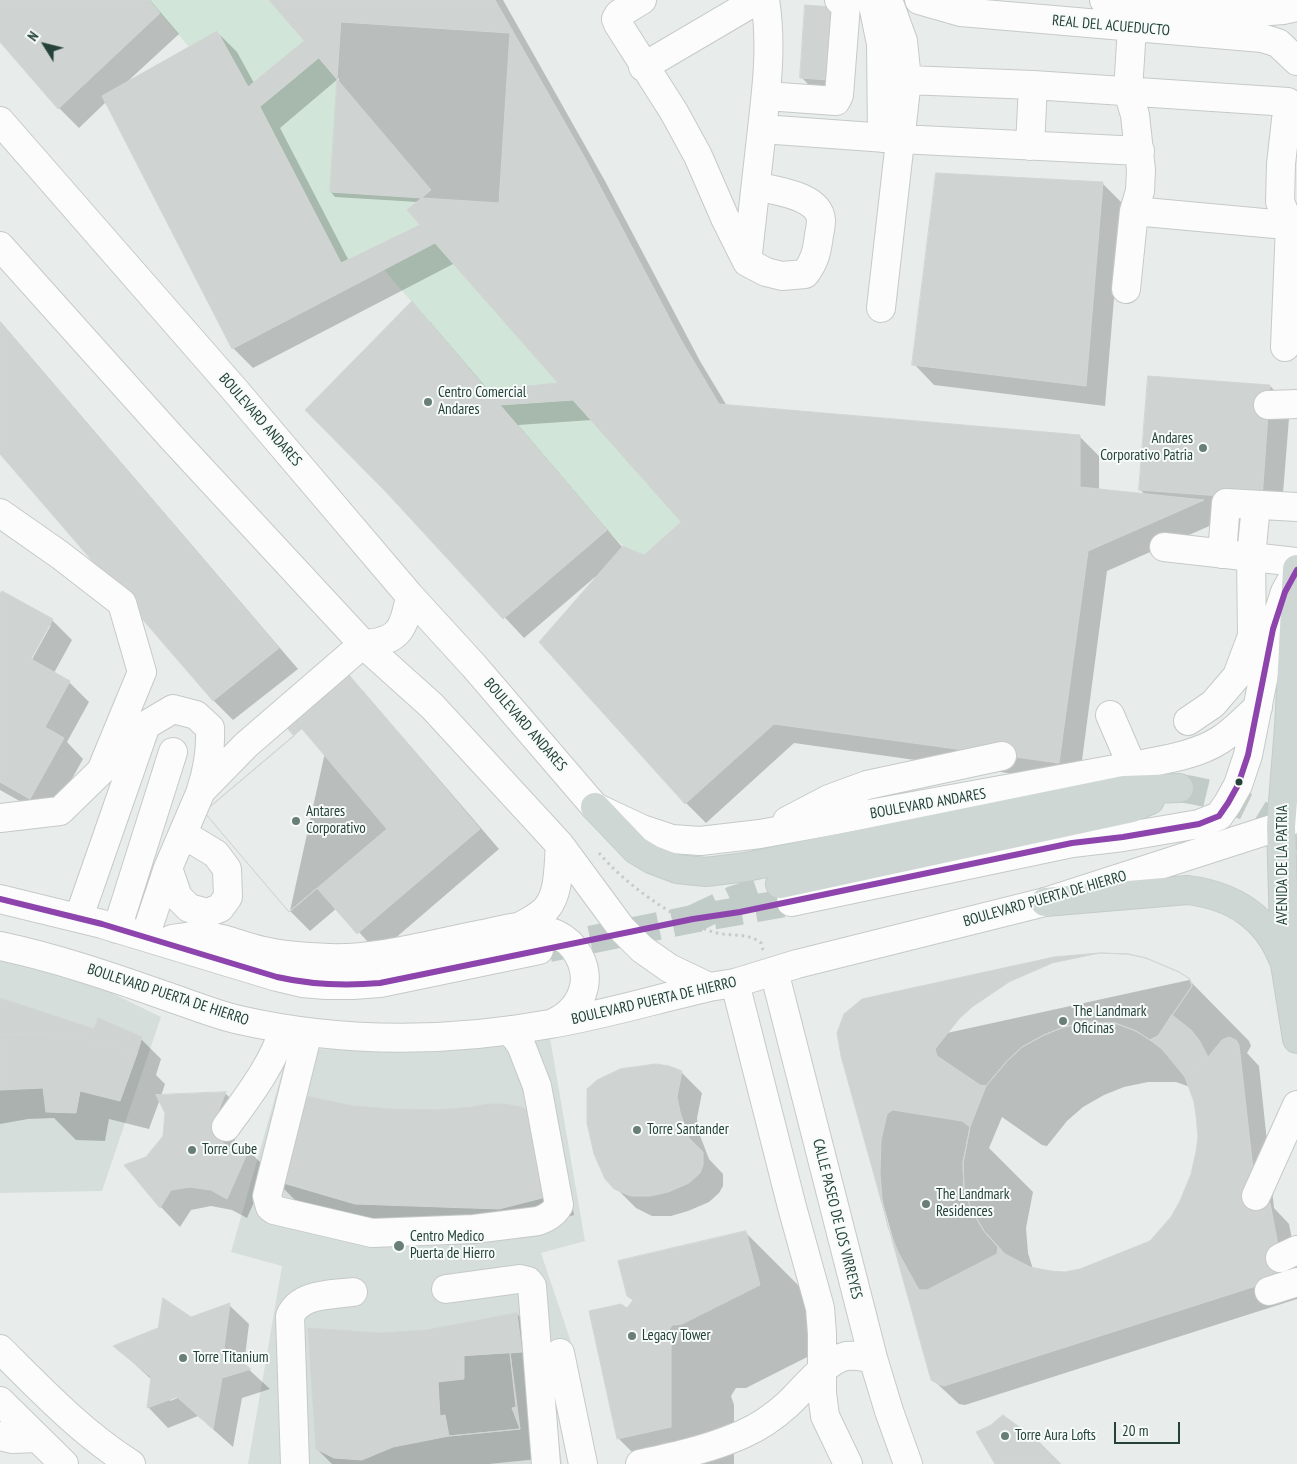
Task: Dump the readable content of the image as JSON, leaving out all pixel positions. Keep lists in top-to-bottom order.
{
  "streets": {
    "main road": ["AVENIDA DE LA PATRIA"],
    "street": [
      "REAL DEL ACUEDUCTO",
      "BOULEVARD ANDARES",
      "BOULEVARD PUERTA DE HIERRO",
      "CALLE PASEO DE LOS VIRREYES"
    ]
  },
  "crossings": [
    ["AVENIDA DE LA PATRIA", "BOULEVARD PUERTA DE HIERRO"],
    ["BOULEVARD PUERTA DE HIERRO", "CALLE PASEO DE LOS VIRREYES"]
  ],
  "places": [
    "Centro Comercial Andares",
    "Andares Corporativo Patria",
    "Antares Corporativo",
    "The Landmark Oficinas",
    "Torre Santander",
    "Torre Cube",
    "The Landmark Residences",
    "Centro Medico Puerta de Hierro",
    "Legacy Tower",
    "Torre Titanium",
    "Torre Aura Lofts"
  ],
  "scale_bar": "20 m",
  "north": "top left"
}
